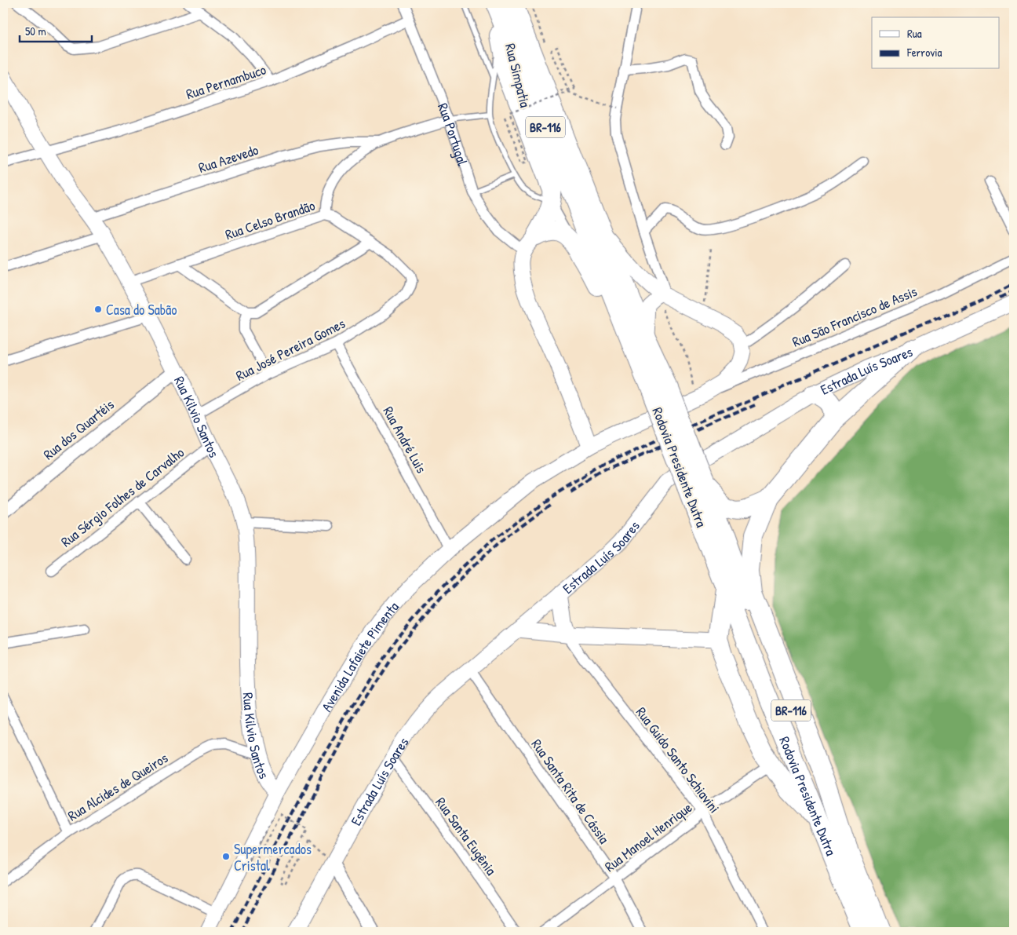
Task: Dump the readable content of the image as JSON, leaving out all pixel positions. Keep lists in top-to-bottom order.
{
  "streets": {
    "highway": ["BR-116", "Rodovia Presidente Dutra"],
    "main road": ["Estrada Luís Soares", "Rua Kilvio Santos", "Avenida Lafaiete Pimenta"],
    "street": [
      "Rua Simpatia",
      "Rua Pernambuco",
      "Rua Portugal",
      "Rua Azevedo",
      "Rua Celso Brandão",
      "Rua São Francisco de Assis",
      "Rua José Pereira Gomes",
      "Rua dos Quartéis",
      "Rua André Luis",
      "Rua Sérgio Folhes de Carvalho",
      "Rua Guido Santo Schiavini",
      "Rua Alcides de Queiros",
      "Rua Santa Rita de Cássia",
      "Rua Santa Eugênia",
      "Rua Manoel Henrique"
    ]
  },
  "crossings": [
    ["Rua Simpatia", "Rodovia Presidente Dutra"],
    ["Rua Pernambuco", "Rua Portugal"],
    ["Rua Pernambuco", "Rua Kilvio Santos"],
    ["Rua Portugal", "Rua Celso Brandão"],
    ["Rua Azevedo", "Rua Celso Brandão"],
    ["Rua Azevedo", "Rua Kilvio Santos"],
    ["Rua Celso Brandão", "Rua José Pereira Gomes"],
    ["Rua Celso Brandão", "Rua Kilvio Santos"],
    ["Rua São Francisco de Assis", "Avenida Lafaiete Pimenta"],
    ["Rua José Pereira Gomes", "Rua Kilvio Santos"],
    ["Rua José Pereira Gomes", "Rua André Luis"],
    ["Estrada Luís Soares", "Rua Santa Rita de Cássia"],
    ["Estrada Luís Soares", "Rua Santa Eugênia"],
    ["Rua Kilvio Santos", "Rua dos Quartéis"],
    ["Rua Kilvio Santos", "Rua Sérgio Folhes de Carvalho"],
    ["Rua Kilvio Santos", "Avenida Lafaiete Pimenta"],
    ["Rua Kilvio Santos", "Rua Alcides de Queiros"],
    ["Rua André Luis", "Avenida Lafaiete Pimenta"],
    ["Rua Guido Santo Schiavini", "Rua Manoel Henrique"],
    ["Rua Santa Rita de Cássia", "Rua Manoel Henrique"]
  ],
  "places": ["Casa do Sabão", "Supermercados Cristal"],
  "legend": ["Rua", "Ferrovia"],
  "scale_bar": "50 m"
}
